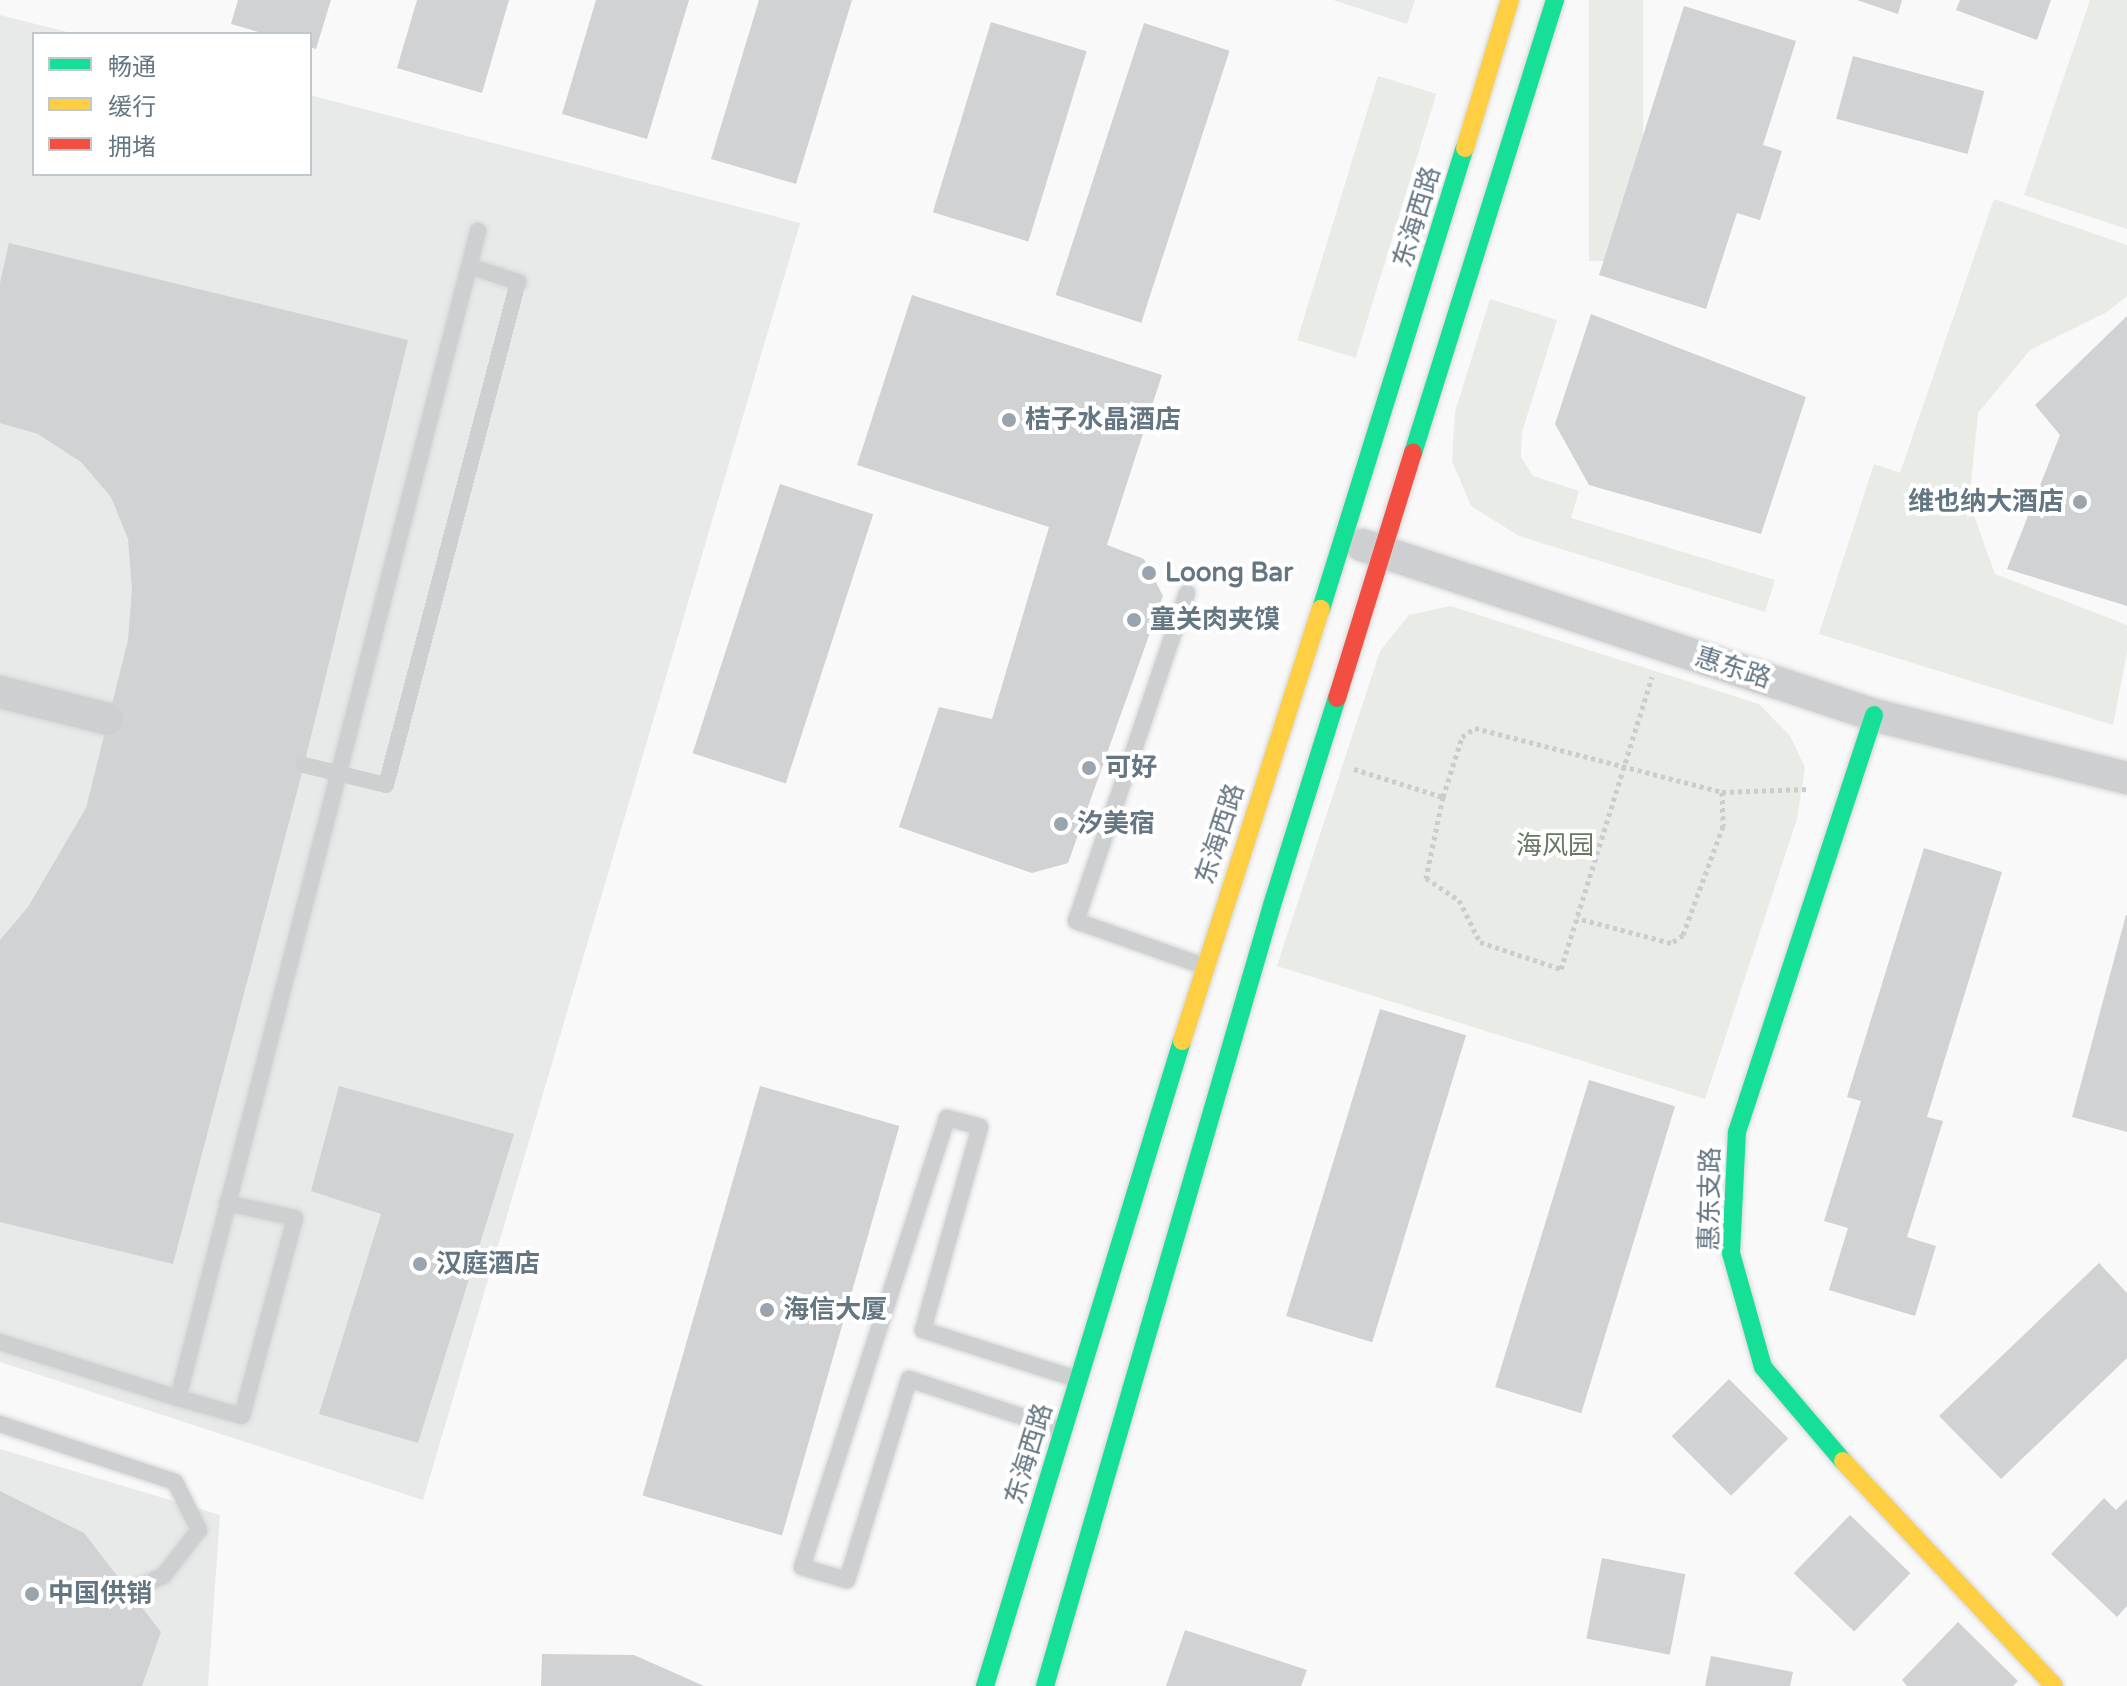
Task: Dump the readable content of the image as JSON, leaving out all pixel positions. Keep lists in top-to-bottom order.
{
  "streets": {
    "main road": ["东海西路", "惠东支路"],
    "street": ["惠东路"]
  },
  "crossings": [
    ["东海西路", "惠东路"],
    ["惠东路", "惠东支路"]
  ],
  "parks": ["海风园"],
  "places": [
    "桔子水晶酒店",
    "维也纳大酒店",
    "Loong Bar",
    "童关肉夹馍",
    "可好",
    "汐美宿",
    "汉庭酒店",
    "海信大厦",
    "中国供销"
  ],
  "legend": ["畅通", "缓行", "拥堵"]
}
